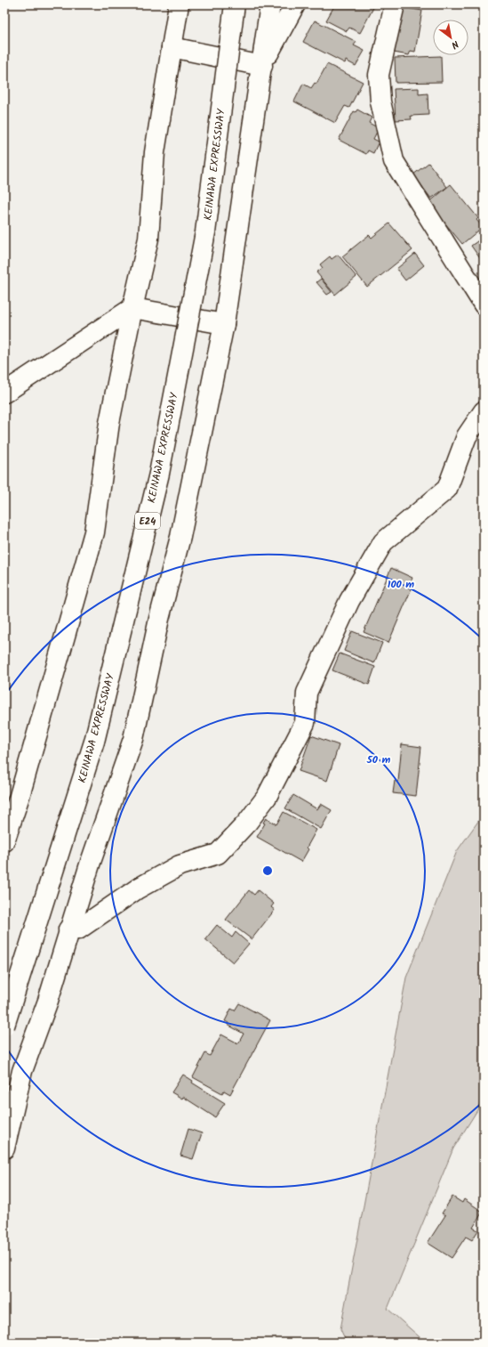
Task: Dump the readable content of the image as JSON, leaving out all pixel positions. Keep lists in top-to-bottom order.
{
  "streets": {
    "main road": ["KEINAWA EXPRESSWAY", "E24"]
  },
  "north": "bottom right",
  "rings": ["100 m", "50 m"]
}
